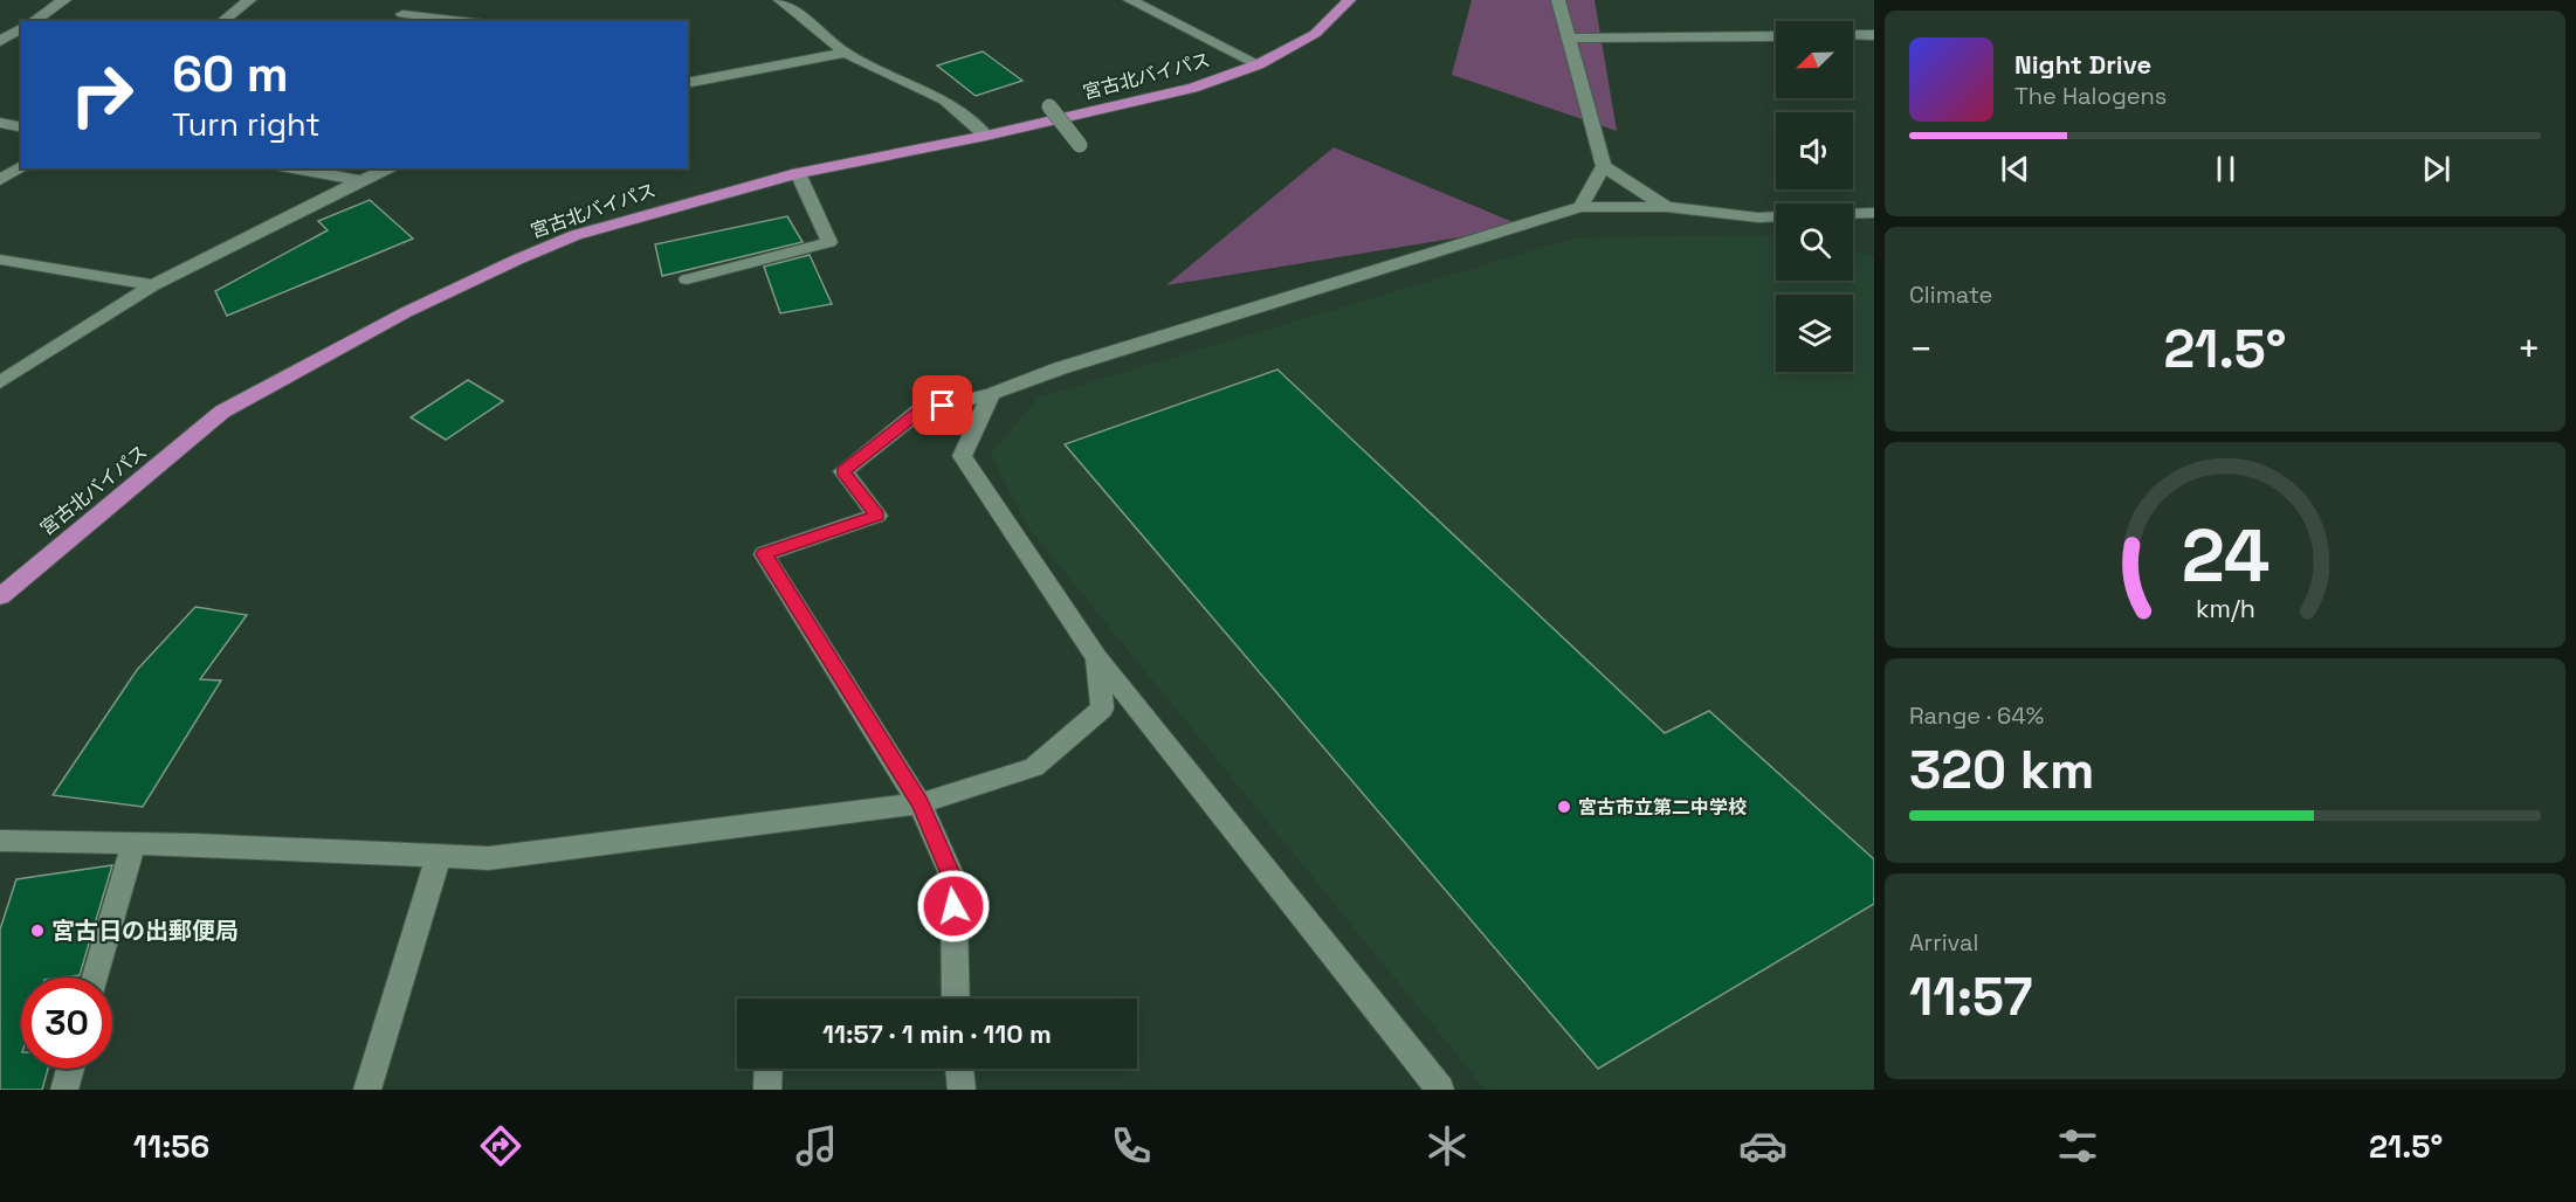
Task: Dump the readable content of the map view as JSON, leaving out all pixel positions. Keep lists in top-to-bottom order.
{
  "streets": {
    "highway": ["宮古北バイパス"]
  },
  "places": ["宮古市立第二中学校", "宮古日の出郵便局"],
  "north": "bottom left",
  "page": {
    "turn": ["60 m", "Turn right"],
    "song": ["Night Drive", "The Halogens"],
    "tile": [
      "Climate",
      ["Range · 64%", "320 km"],
      ["Arrival", "11:57"]
    ],
    "heat": ["−", "21.5°", "+"],
    "limit": "30",
    "trip": "11:57 · 1 min · 110 m",
    "tabs": ["11:56", "21.5°"],
    "gauge": ["24", "km/h"]
  }
}
